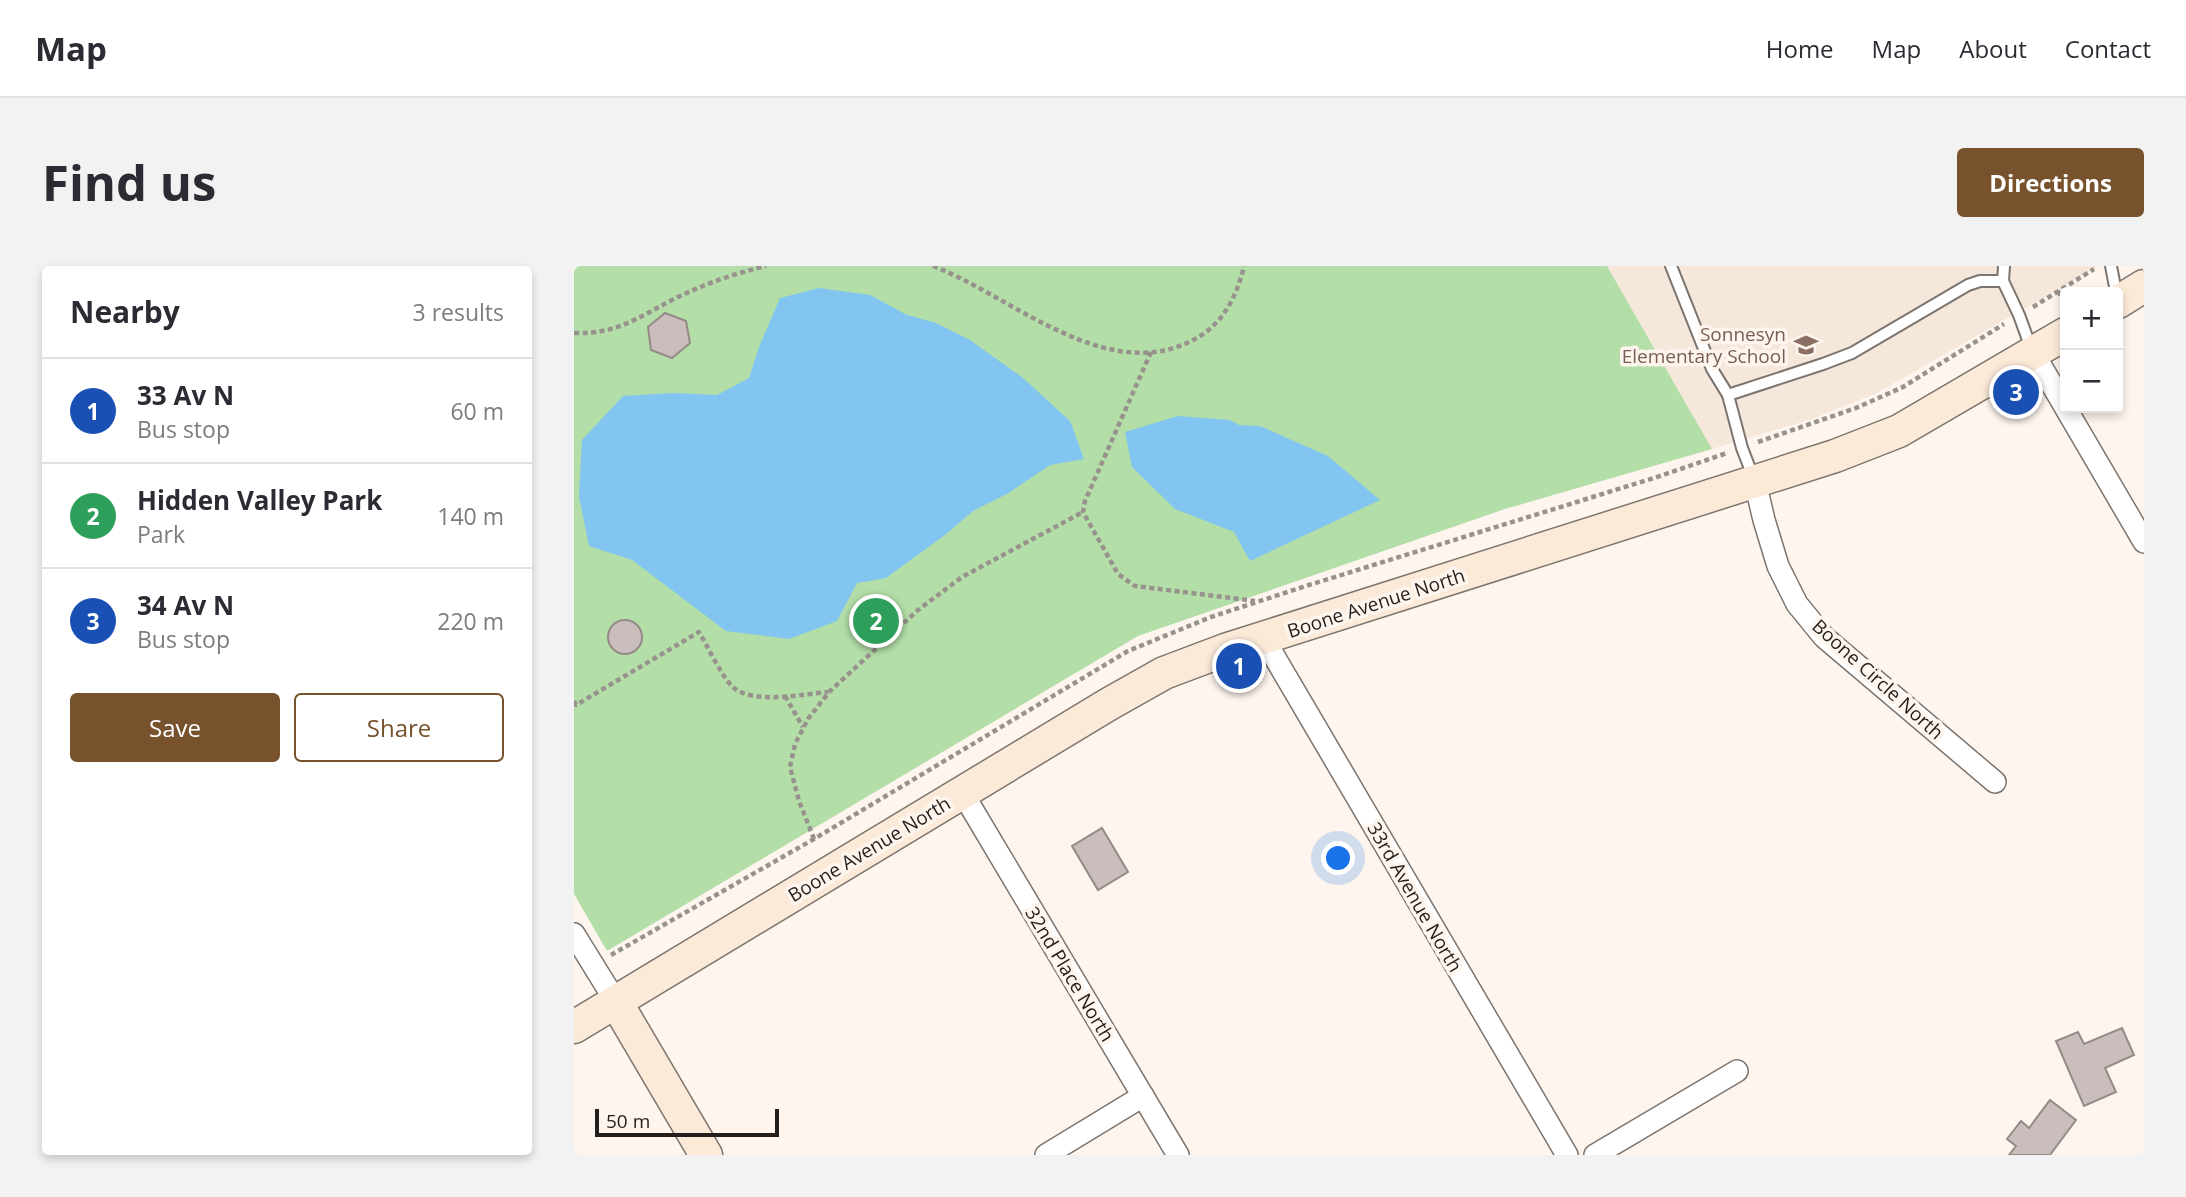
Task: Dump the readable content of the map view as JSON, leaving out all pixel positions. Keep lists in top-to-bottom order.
{
  "streets": {
    "street": [
      "Boone Avenue North",
      "Boone Circle North",
      "33rd Avenue North",
      "32nd Place North"
    ]
  },
  "crossings": [
    ["Boone Avenue North", "Boone Circle North"],
    ["Boone Avenue North", "33rd Avenue North"],
    ["Boone Avenue North", "32nd Place North"]
  ],
  "places": {
    "school or university": ["Sonnesyn Elementary School"]
  },
  "scale_bar": "50 m",
  "page": {
    "header": "Map",
    "nav": [
      "Home",
      "Map",
      "About",
      "Contact"
    ],
    "buttons": [
      "Directions",
      ["Save", "Share"]
    ],
    "title": "Find us",
    "heading": ["Nearby", "3 results"],
    "map_buttons": ["+", "−"],
    "list": [
      {
        "mark": "1",
        "name": "33 Av N",
        "note": "Bus stop",
        "value": "60 m"
      },
      {
        "mark": "2",
        "name": "Hidden Valley Park",
        "note": "Park",
        "value": "140 m"
      },
      {
        "mark": "3",
        "name": "34 Av N",
        "note": "Bus stop",
        "value": "220 m"
      }
    ],
    "pins": ["3", "2", "1"],
    "scale": "50 m"
  }
}
